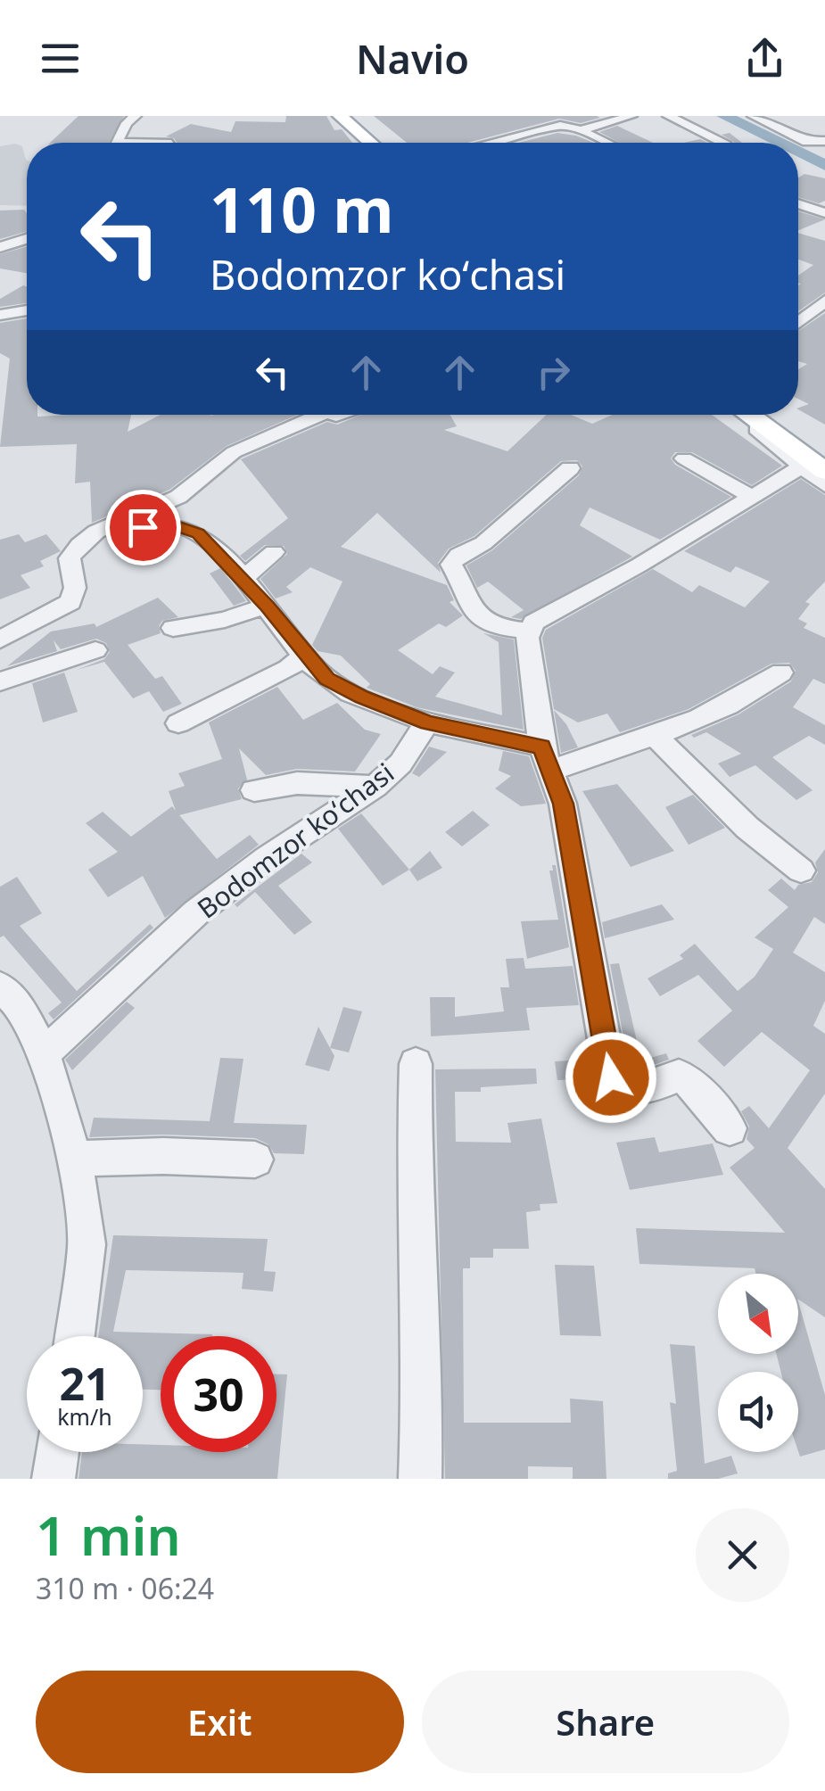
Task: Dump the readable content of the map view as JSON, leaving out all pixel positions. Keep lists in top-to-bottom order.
{
  "streets": {
    "street": ["Bodomzor koʻchasi"]
  },
  "north": "bottom right",
  "page": {
    "header": "Navio",
    "turn": ["110 m", "Bodomzor koʻchasi"],
    "speed": "21 km/h",
    "limit": "30",
    "heading": ["1 min", "310 m · 06:24"],
    "buttons": ["Exit", "Share"]
  }
}
